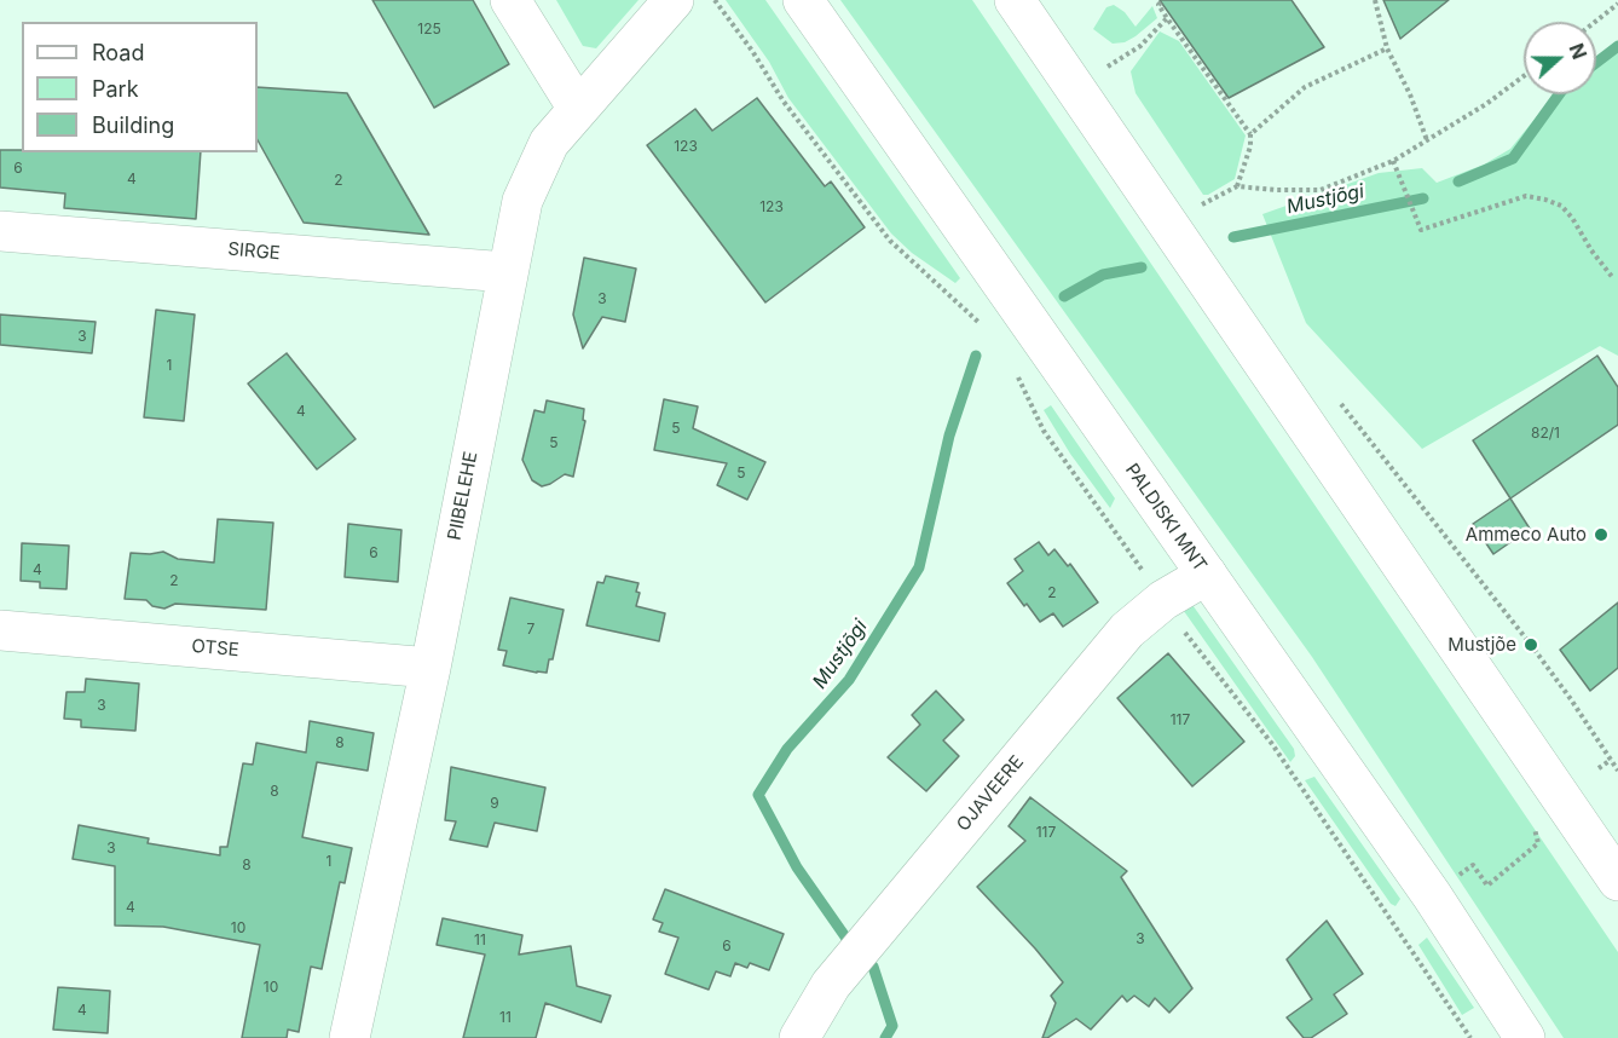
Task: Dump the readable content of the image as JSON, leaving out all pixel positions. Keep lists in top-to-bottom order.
{
  "streets": {
    "street": [
      "SIRGE",
      "PIIBELEHE",
      "PALDISKI MNT",
      "OTSE",
      "OJAVEERE"
    ]
  },
  "crossings": [
    ["SIRGE", "PIIBELEHE"],
    ["PIIBELEHE", "OTSE"],
    ["PALDISKI MNT", "OJAVEERE"]
  ],
  "water": ["Mustjõgi"],
  "places": ["Ammeco Auto", "Mustjõe"],
  "house_numbers": [
    "125",
    "123",
    "6",
    "4",
    "2",
    "123",
    "3",
    "3",
    "1",
    "4",
    "5",
    "82/1",
    "5",
    "5",
    "6",
    "4",
    "2",
    "2",
    "7",
    "3",
    "117",
    "8",
    "8",
    "9",
    "117",
    "3",
    "1",
    "8",
    "4",
    "10",
    "3",
    "11",
    "6",
    "10",
    "4",
    "11"
  ],
  "legend": ["Road", "Park", "Building"],
  "north": "right"
}
